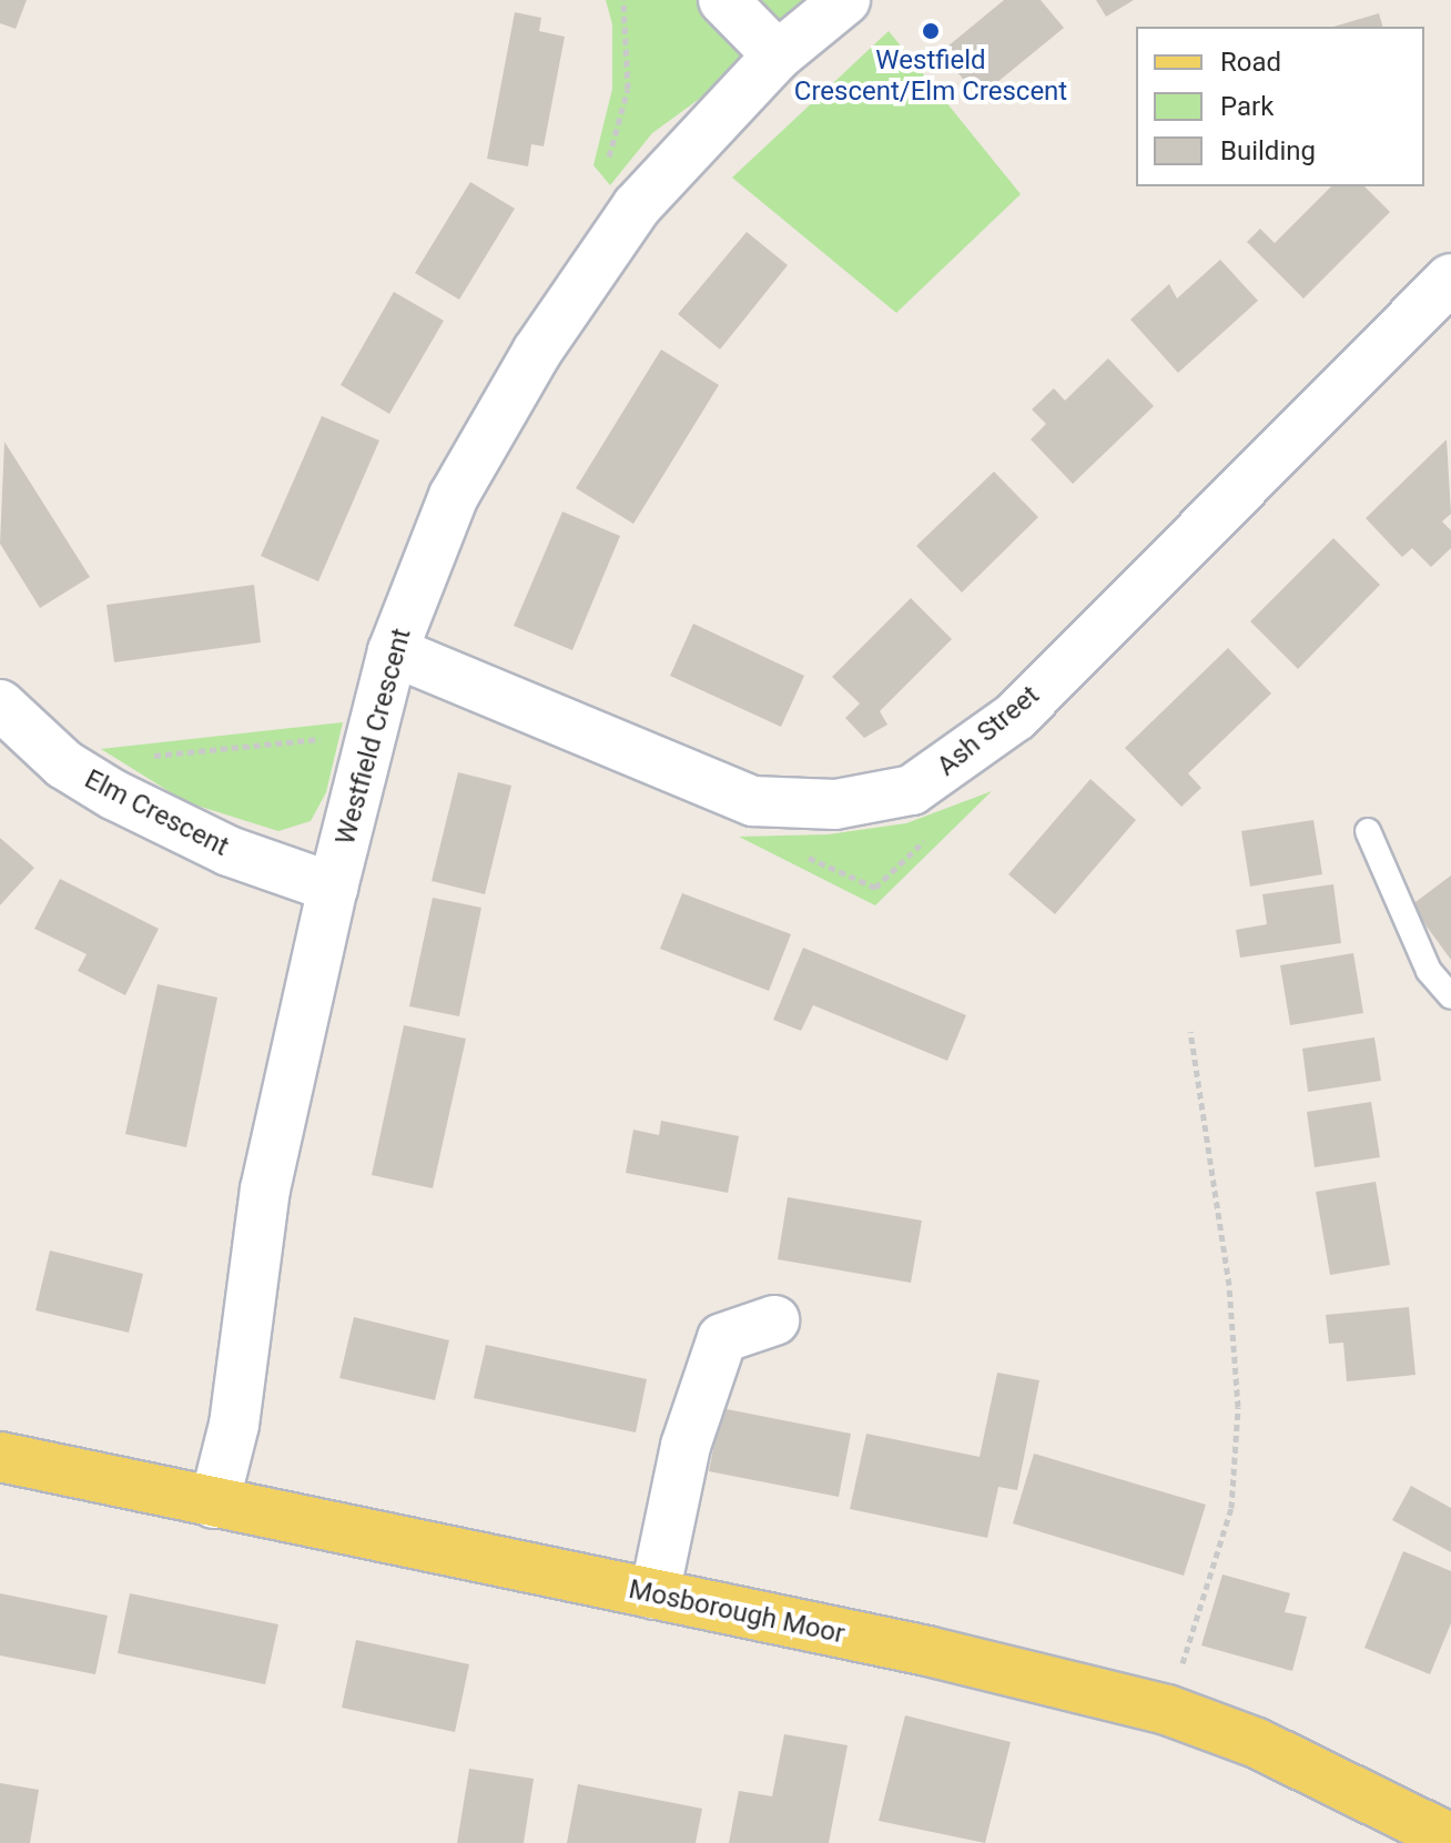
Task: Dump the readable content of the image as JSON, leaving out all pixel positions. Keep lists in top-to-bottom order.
{
  "streets": {
    "main road": ["Mosborough Moor"],
    "street": ["Ash Street", "Westfield Crescent", "Elm Crescent"]
  },
  "crossings": [
    ["Ash Street", "Westfield Crescent"],
    ["Westfield Crescent", "Elm Crescent"],
    ["Westfield Crescent", "Mosborough Moor"]
  ],
  "places": ["Westfield Crescent/Elm Crescent"],
  "legend": ["Road", "Park", "Building"]
}
